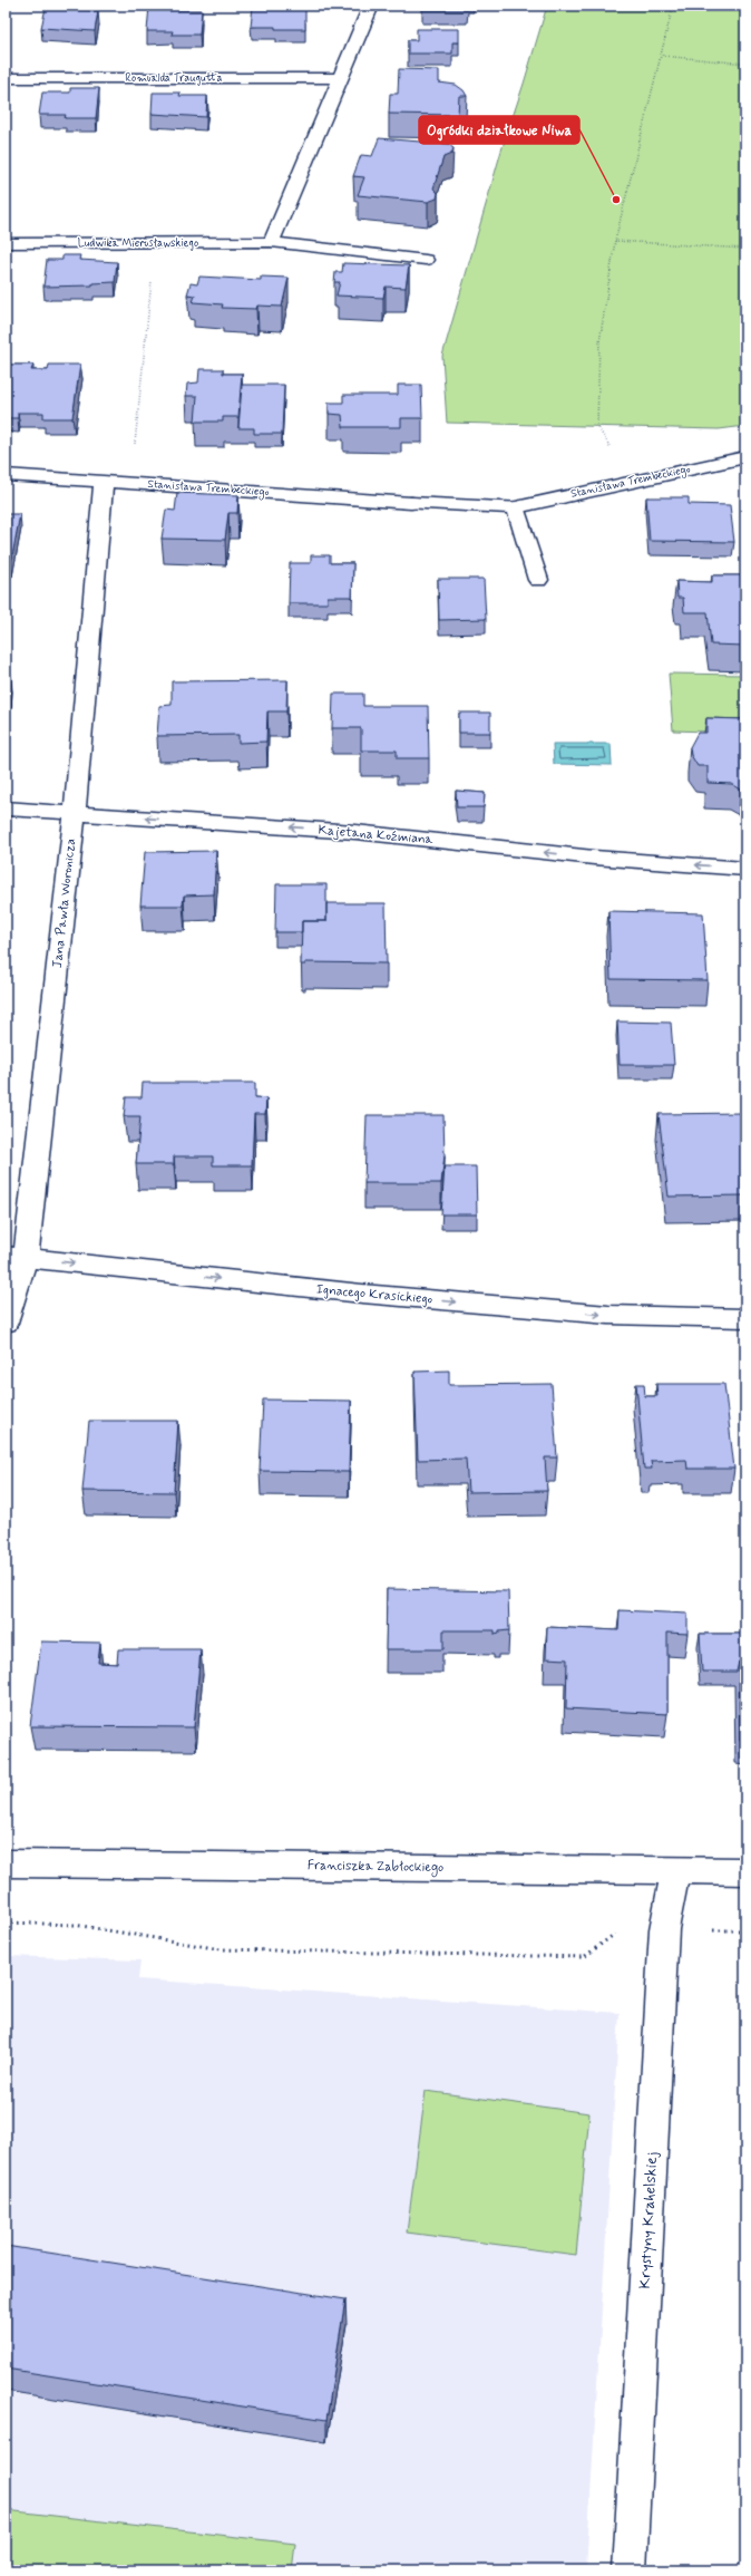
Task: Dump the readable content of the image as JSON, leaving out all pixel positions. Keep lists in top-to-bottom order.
{
  "streets": {
    "street": [
      "Romualda Traugutta",
      "Ludwika Mierosławskiego",
      "Stanisława Trembeckiego",
      "Kajetana Koźmiana",
      "Jana Pawła Woronicza",
      "Ignacego Krasickiego",
      "Franciszka Zabłockiego",
      "Krystyny Krahelskiej"
    ]
  },
  "crossings": [
    ["Stanisława Trembeckiego", "Jana Pawła Woronicza"],
    ["Kajetana Koźmiana", "Jana Pawła Woronicza"],
    ["Jana Pawła Woronicza", "Ignacego Krasickiego"],
    ["Franciszka Zabłockiego", "Krystyny Krahelskiej"]
  ],
  "one_way": ["Kajetana Koźmiana", "Ignacego Krasickiego"],
  "places": ["Ogródki działkowe Niwa"]
}
